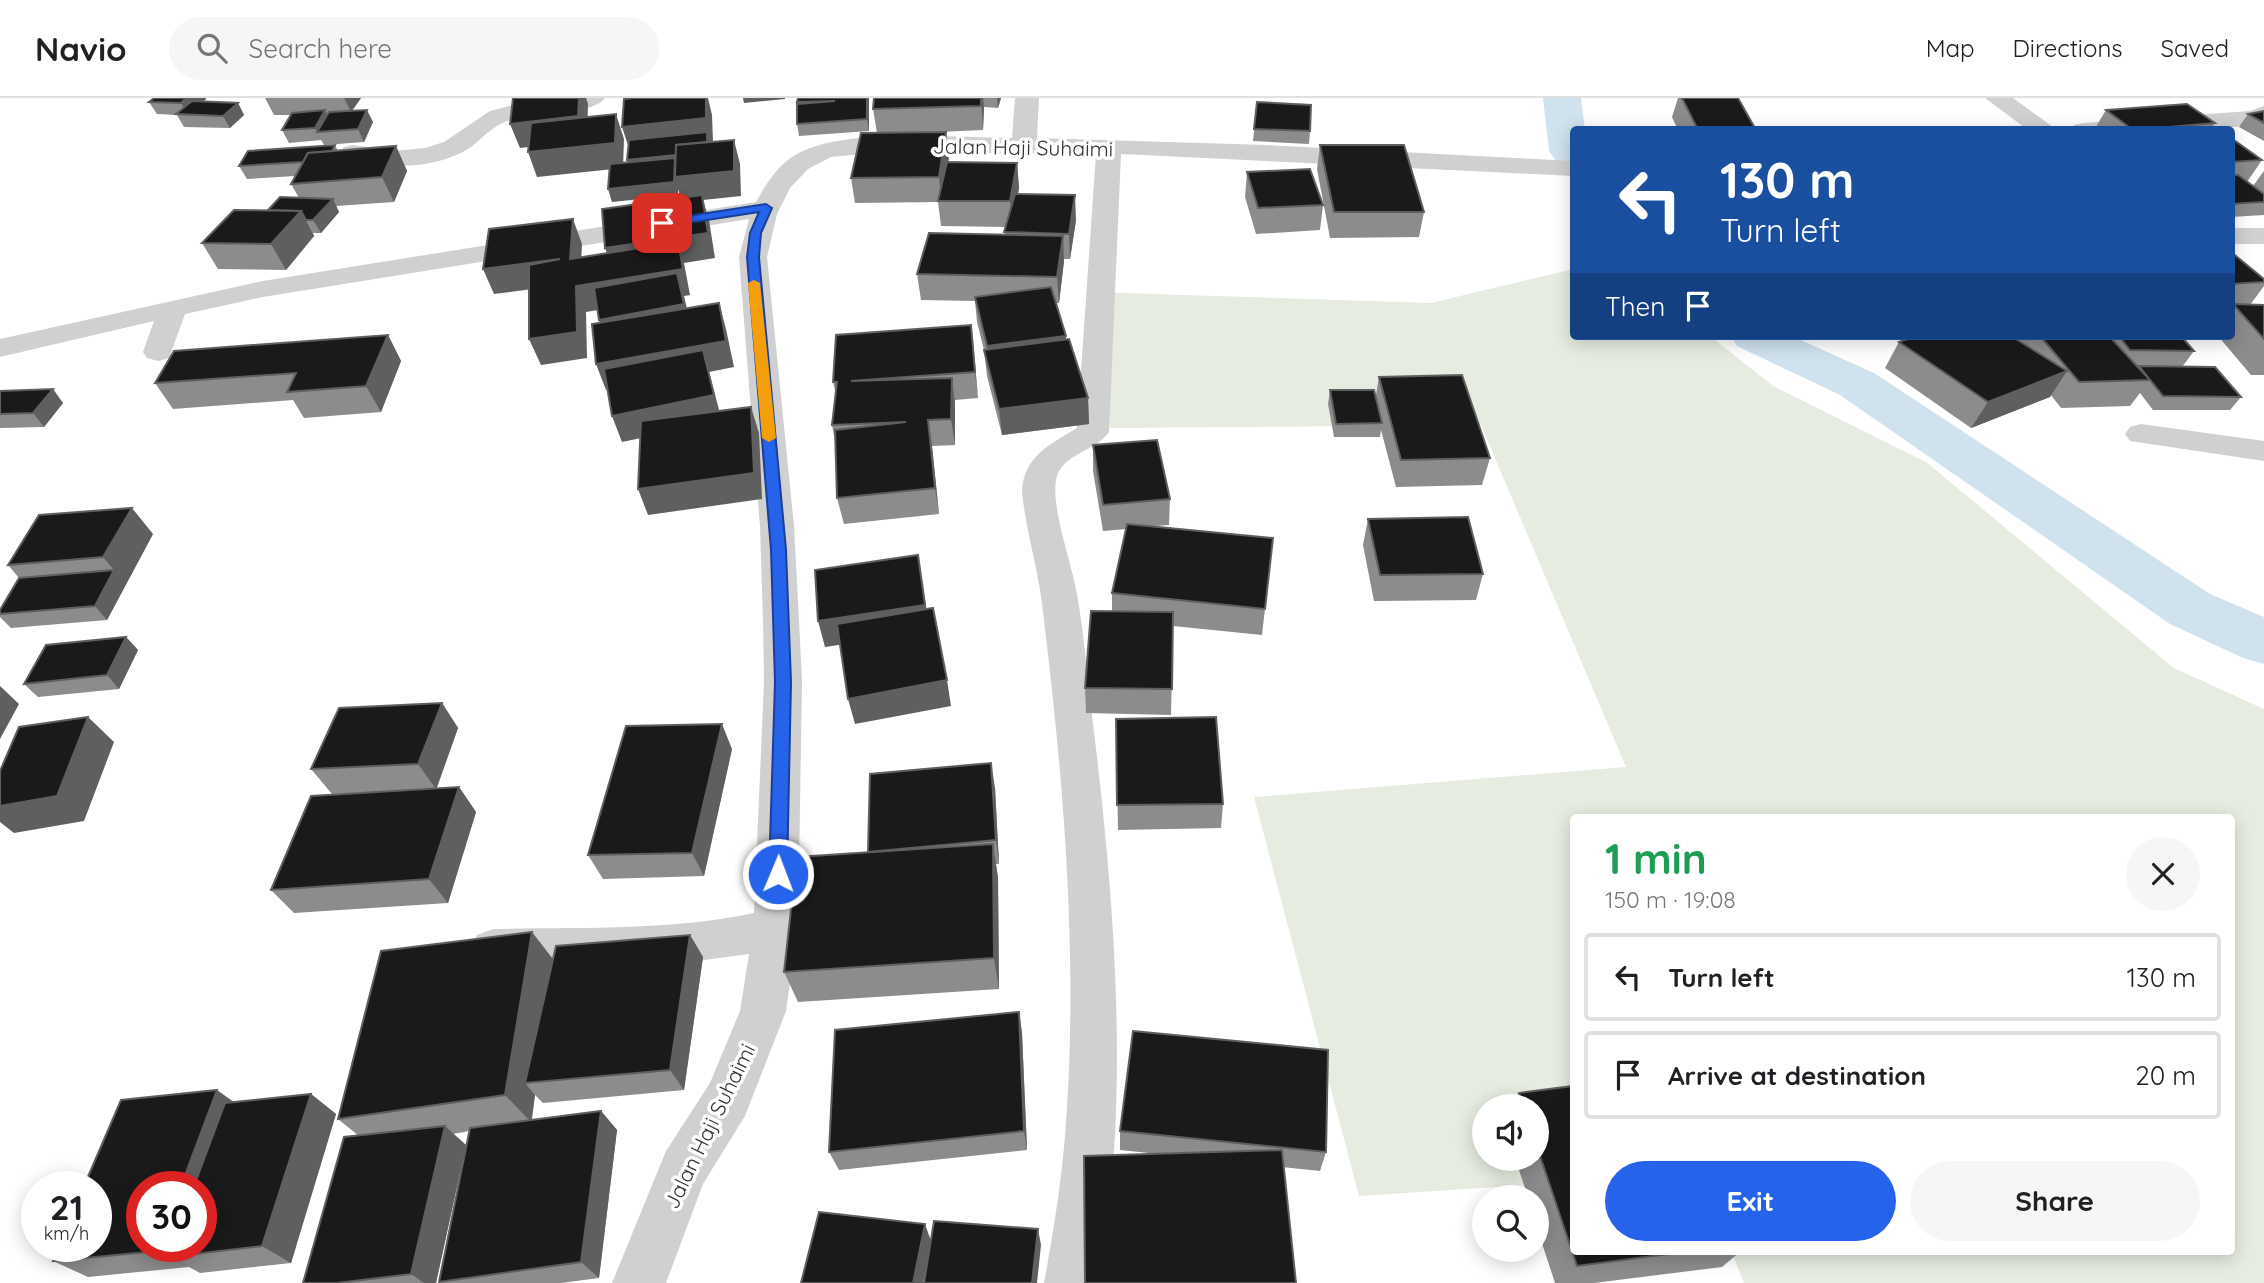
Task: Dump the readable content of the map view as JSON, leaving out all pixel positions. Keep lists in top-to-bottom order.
{
  "streets": {
    "street": ["Jalan Haji Suhaimi"]
  },
  "page": {
    "header": "Navio",
    "search": "Search here",
    "nav": ["Map", "Directions", "Saved"],
    "turn": ["130 m", "Turn left"],
    "then": "Then",
    "heading": ["1 min", "150 m · 19:08"],
    "list": [
      {
        "name": "Turn left",
        "value": "130 m"
      },
      {
        "name": "Arrive at destination",
        "value": "20 m"
      }
    ],
    "buttons": ["Exit", "Share"],
    "speed": "21 km/h",
    "limit": "30"
  }
}
